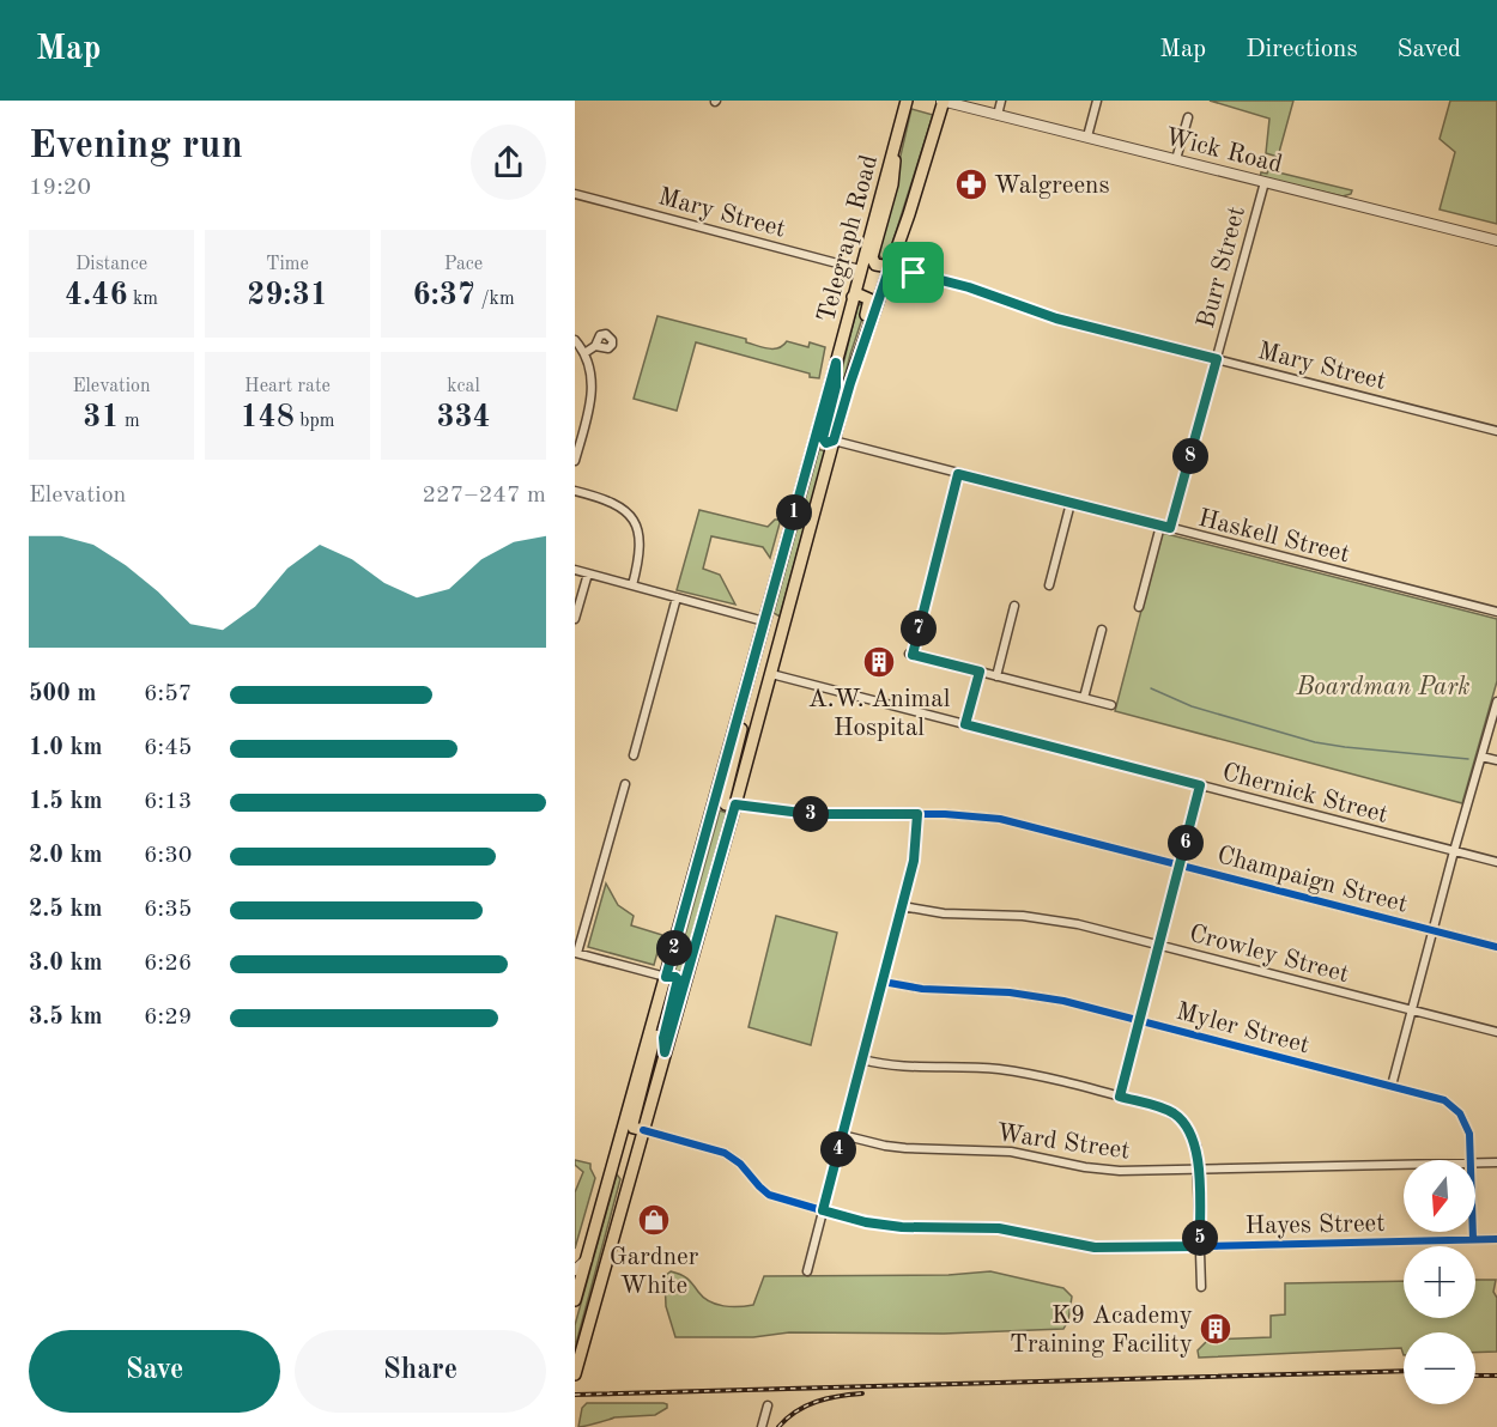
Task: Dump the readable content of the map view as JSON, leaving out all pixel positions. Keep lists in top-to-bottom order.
{
  "streets": {
    "main road": ["Telegraph Road"],
    "street": [
      "Wick Road",
      "Mary Street",
      "Burr Street",
      "Haskell Street",
      "Chernick Street",
      "Champaign Street",
      "Crowley Street",
      "Myler Street",
      "Ward Street",
      "Hayes Street"
    ]
  },
  "crossings": [
    ["Wick Road", "Telegraph Road"],
    ["Wick Road", "Burr Street"],
    ["Mary Street", "Telegraph Road"],
    ["Mary Street", "Burr Street"],
    ["Telegraph Road", "Haskell Street"],
    ["Telegraph Road", "Chernick Street"],
    ["Telegraph Road", "Champaign Street"],
    ["Telegraph Road", "Hayes Street"],
    ["Burr Street", "Haskell Street"],
    ["Myler Street", "Hayes Street"]
  ],
  "parks": ["Boardman Park"],
  "places": {
    "pharmacy": ["Walgreens"],
    "building": ["A.W. Animal Hospital", "K9 Academy Training Facility"],
    "shop": ["Gardner White"]
  },
  "north": "bottom",
  "page": {
    "header": "Map",
    "nav": ["Map", "Directions", "Saved"],
    "heading": ["Evening run", "19:20"],
    "stats": [
      ["Distance", "4.46 km"],
      ["Time", "29:31"],
      ["Pace", "6:37 /km"],
      ["Elevation", "31 m"],
      ["Heart rate", "148 bpm"],
      ["kcal", "334"]
    ],
    "pins": [
      "8",
      "1",
      "7",
      "3",
      "6",
      "2",
      "4",
      "5"
    ],
    "chart": ["Elevation", "227–247 m"],
    "list": [
      {
        "name": "500 m",
        "note": "6:57"
      },
      {
        "name": "1.0 km",
        "note": "6:45"
      },
      {
        "name": "1.5 km",
        "note": "6:13"
      },
      {
        "name": "2.0 km",
        "note": "6:30"
      },
      {
        "name": "2.5 km",
        "note": "6:35"
      },
      {
        "name": "3.0 km",
        "note": "6:26"
      },
      {
        "name": "3.5 km",
        "note": "6:29"
      }
    ],
    "map_buttons": ["+", "−"],
    "buttons": ["Save", "Share"]
  }
}
